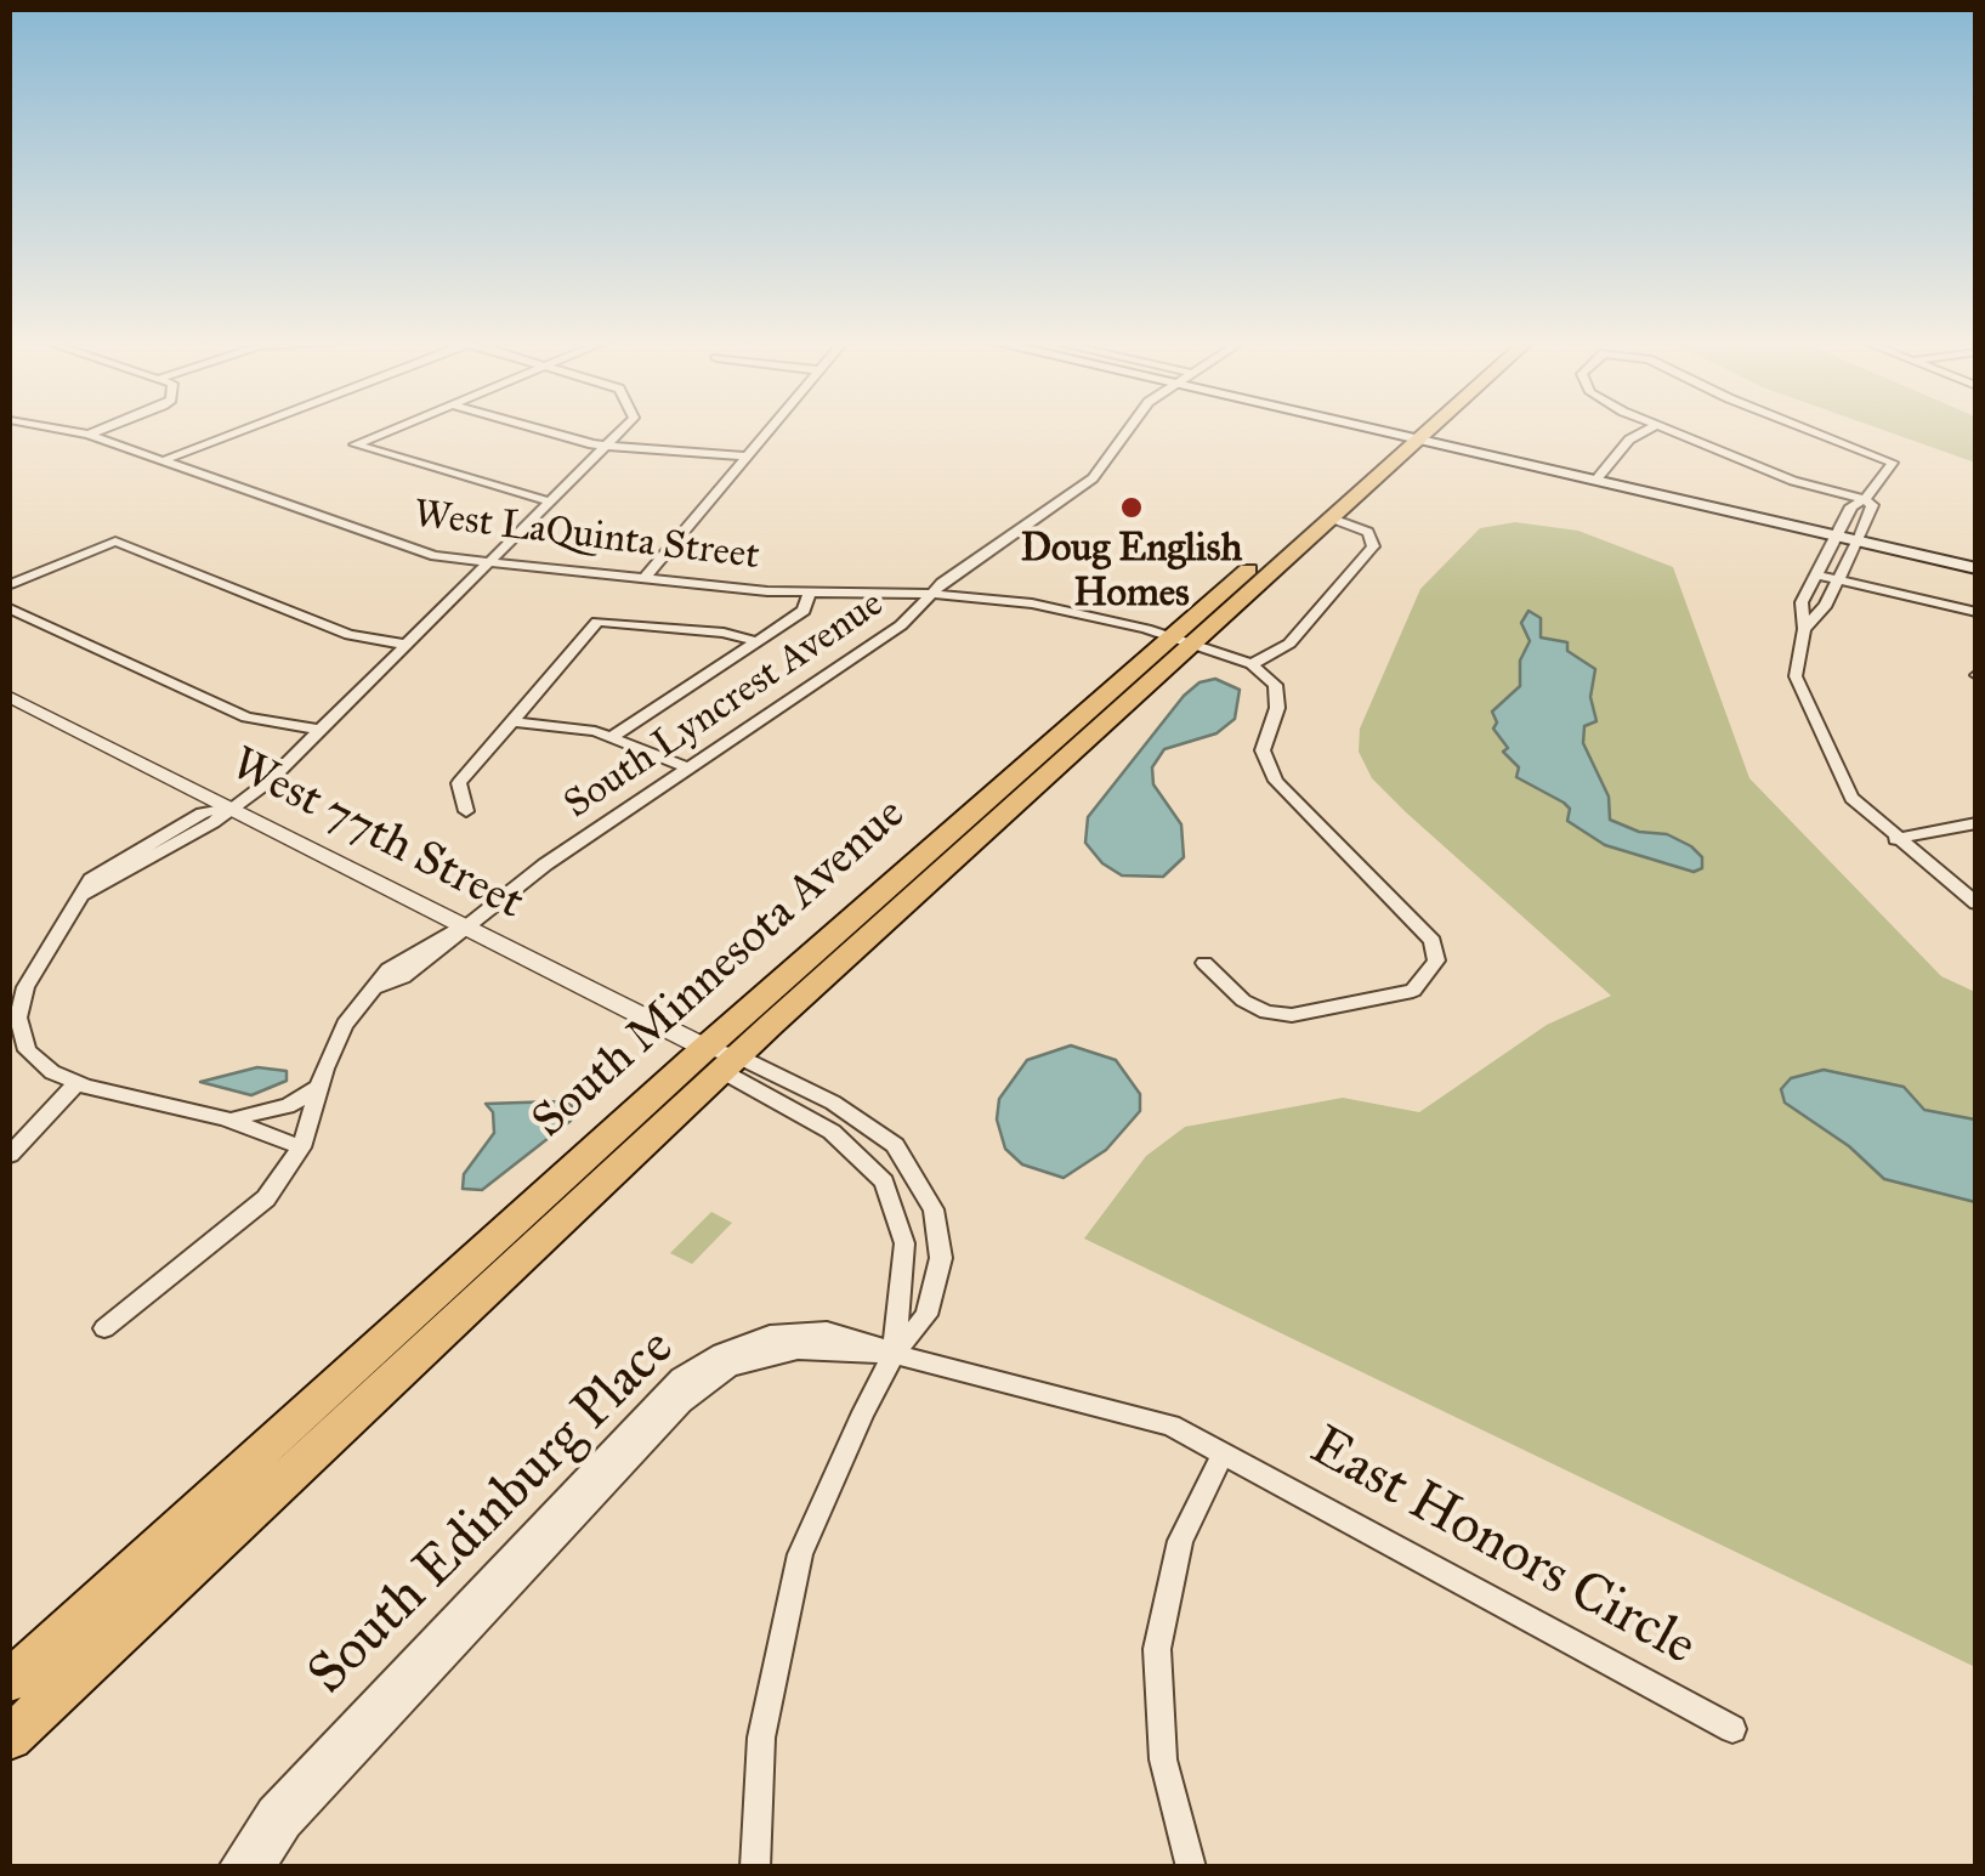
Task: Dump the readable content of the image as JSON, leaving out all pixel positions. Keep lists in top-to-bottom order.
{
  "streets": {
    "main road": ["South Minnesota Avenue"],
    "street": [
      "West LaQuinta Street",
      "South Lyncrest Avenue",
      "West 77th Street",
      "South Edinburg Place",
      "East Honors Circle"
    ]
  },
  "crossings": [
    ["West LaQuinta Street", "South Lyncrest Avenue"],
    ["West LaQuinta Street", "South Minnesota Avenue"],
    ["South Lyncrest Avenue", "West 77th Street"],
    ["West 77th Street", "South Minnesota Avenue"],
    ["West 77th Street", "South Edinburg Place"],
    ["West 77th Street", "East Honors Circle"],
    ["South Edinburg Place", "East Honors Circle"]
  ],
  "places": ["Doug English Homes"]
}
